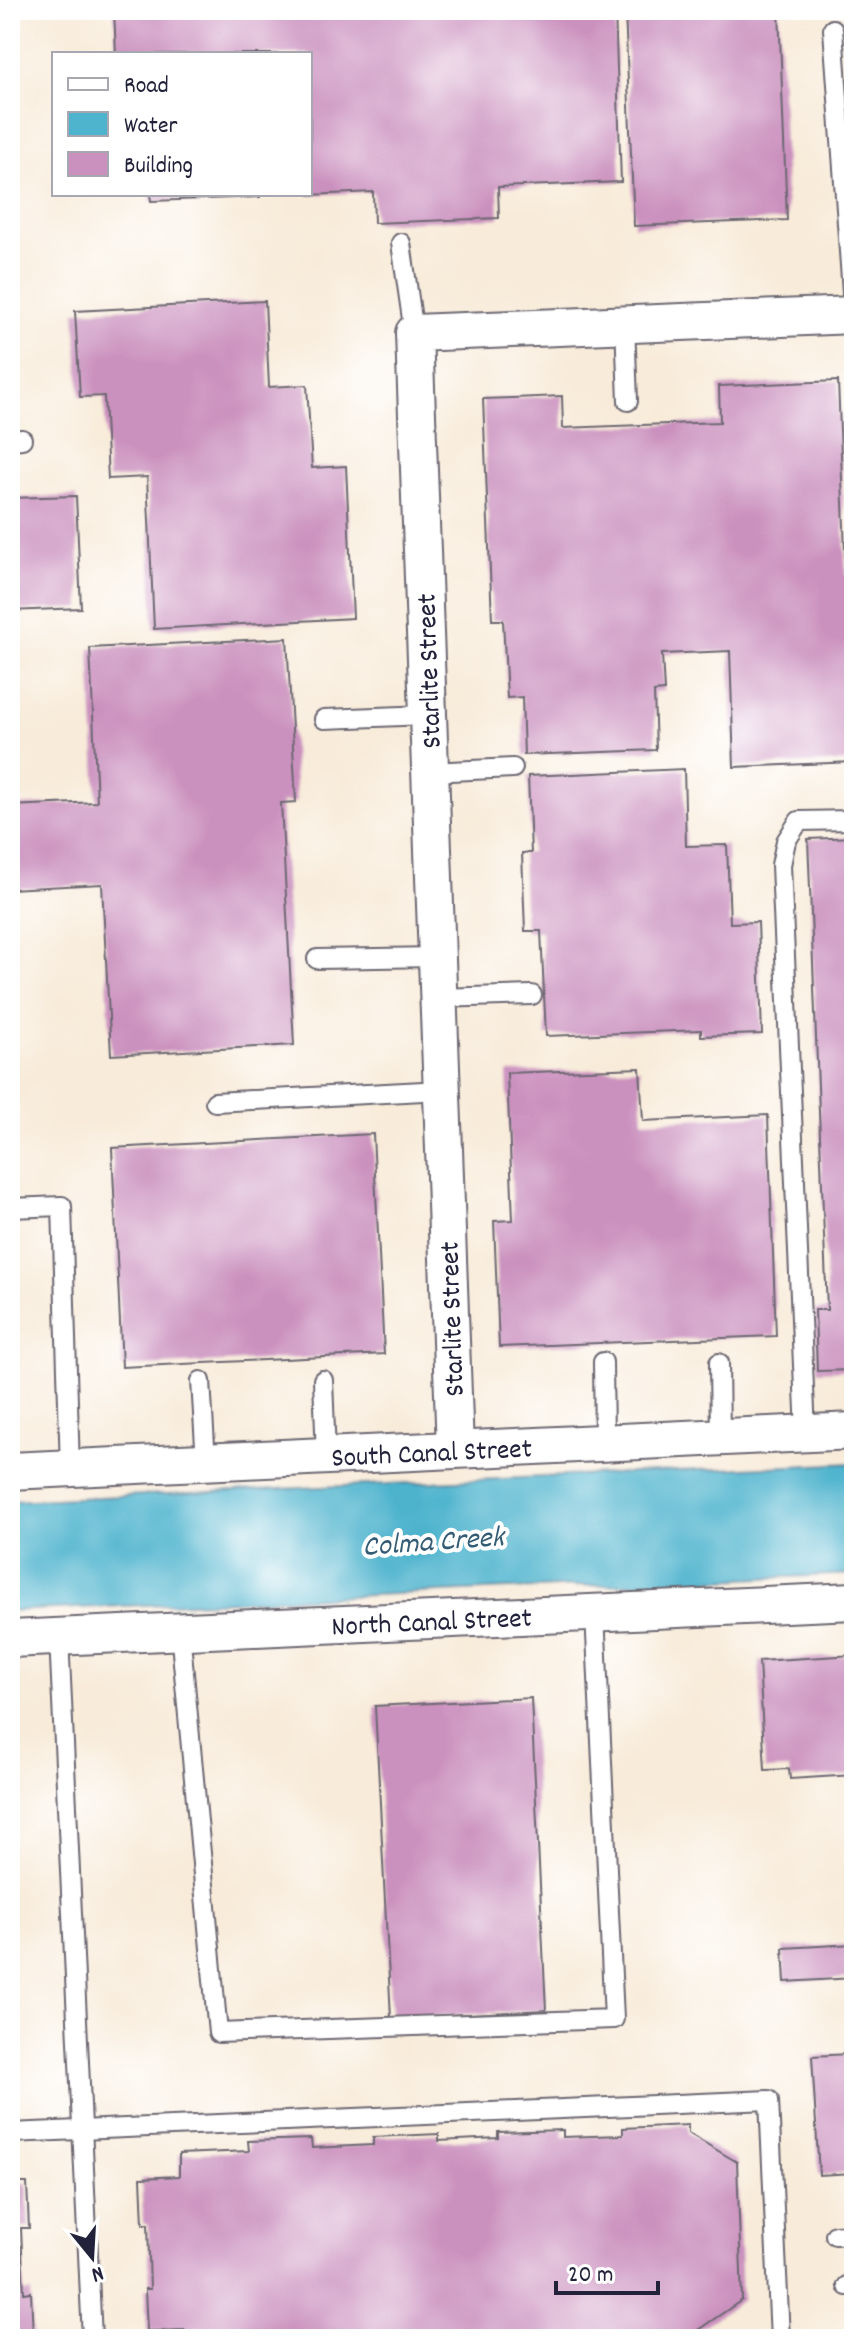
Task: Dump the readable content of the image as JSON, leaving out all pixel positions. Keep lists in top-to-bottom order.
{
  "streets": {
    "street": ["Starlite Street", "South Canal Street", "North Canal Street"]
  },
  "crossings": [
    ["Starlite Street", "South Canal Street"]
  ],
  "water": ["Colma Creek"],
  "legend": ["Road", "Water", "Building"],
  "scale_bar": "20 m",
  "north": "bottom"
}
